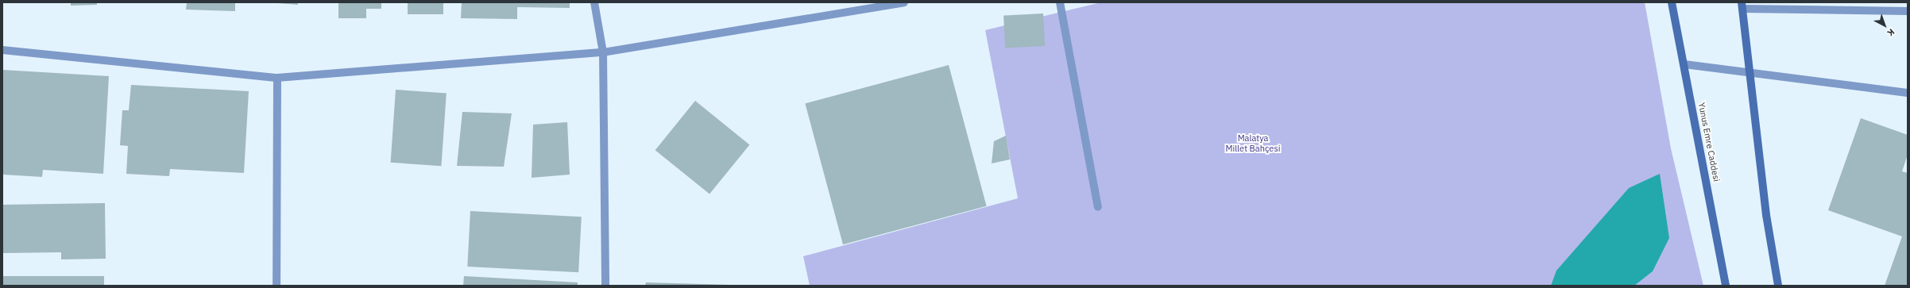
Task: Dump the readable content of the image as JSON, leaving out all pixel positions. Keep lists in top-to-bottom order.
{
  "streets": {
    "main road": ["Yunus Emre Caddesi"]
  },
  "parks": ["Malatya Millet Bahçesi"],
  "north": "bottom right"
}
